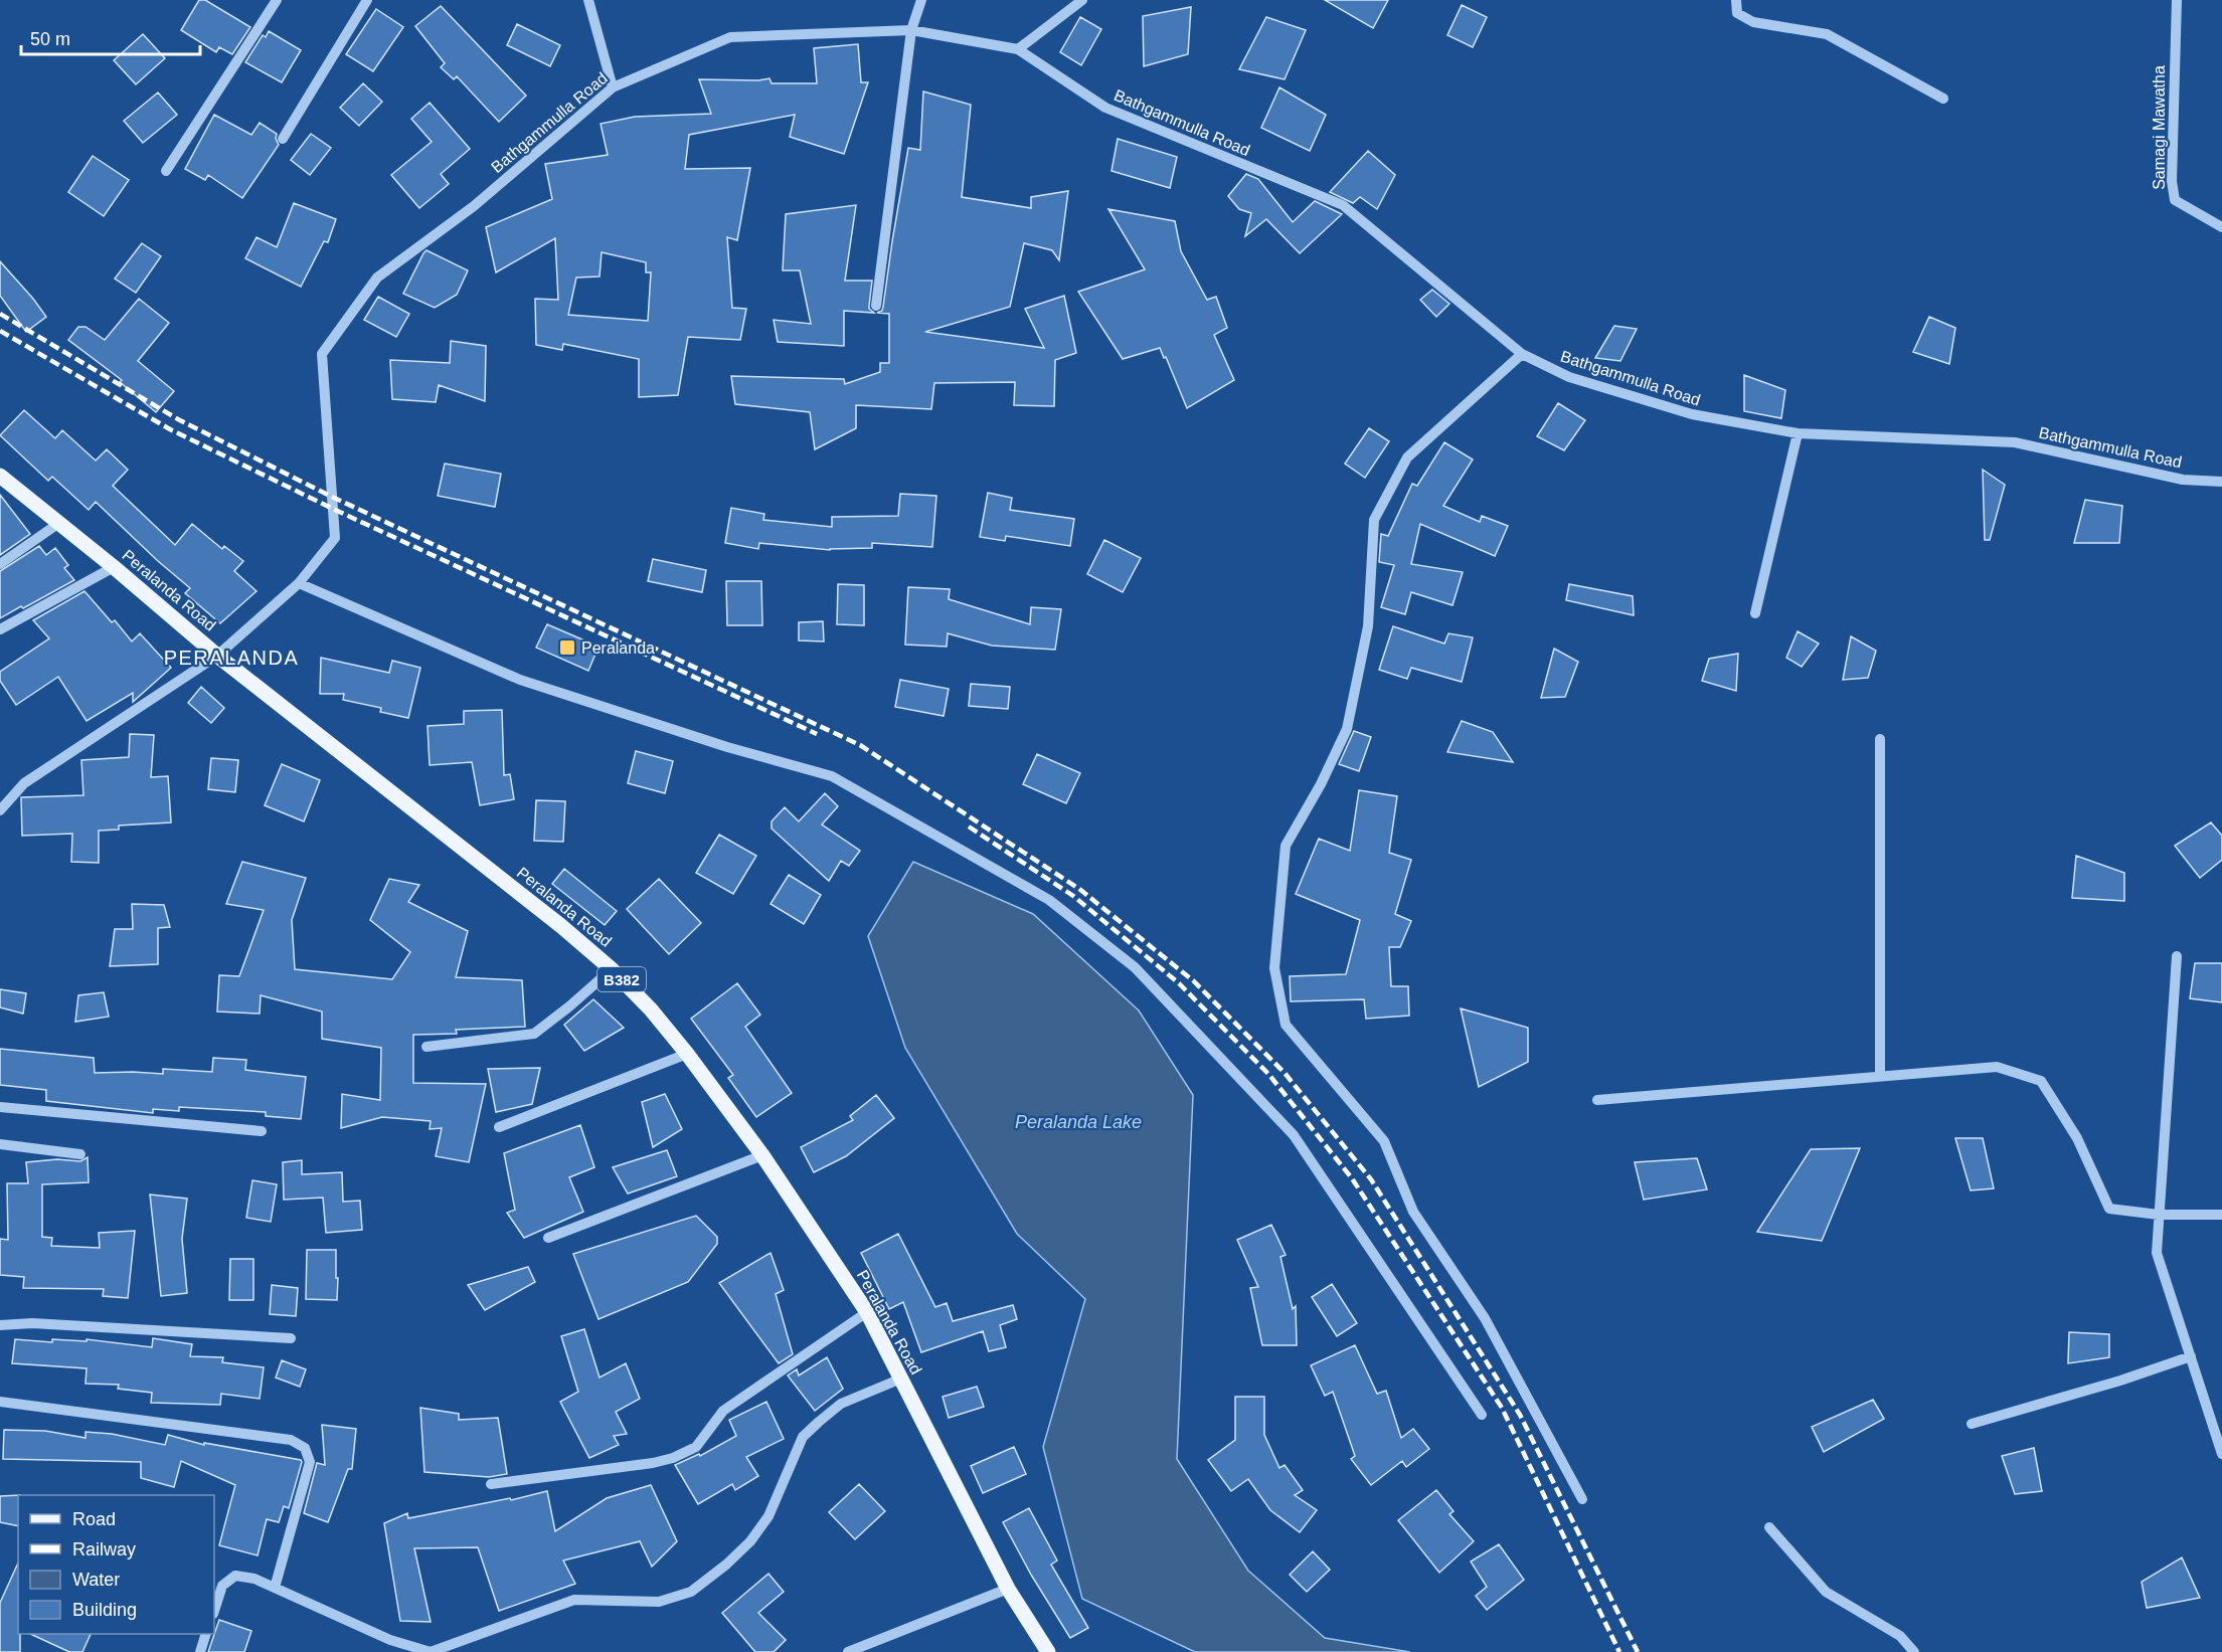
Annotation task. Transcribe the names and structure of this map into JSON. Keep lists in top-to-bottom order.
{
  "streets": {
    "main road": ["Peralanda Road", "B382"],
    "street": ["Bathgammulla Road", "Samagi Mawatha"]
  },
  "crossings": [
    ["Bathgammulla Road", "Peralanda Road"]
  ],
  "districts": ["PERALANDA"],
  "water": ["Peralanda Lake"],
  "places": {
    "transit": ["Peralanda"]
  },
  "legend": [
    "Road",
    "Railway",
    "Water",
    "Building"
  ],
  "scale_bar": "50 m"
}
